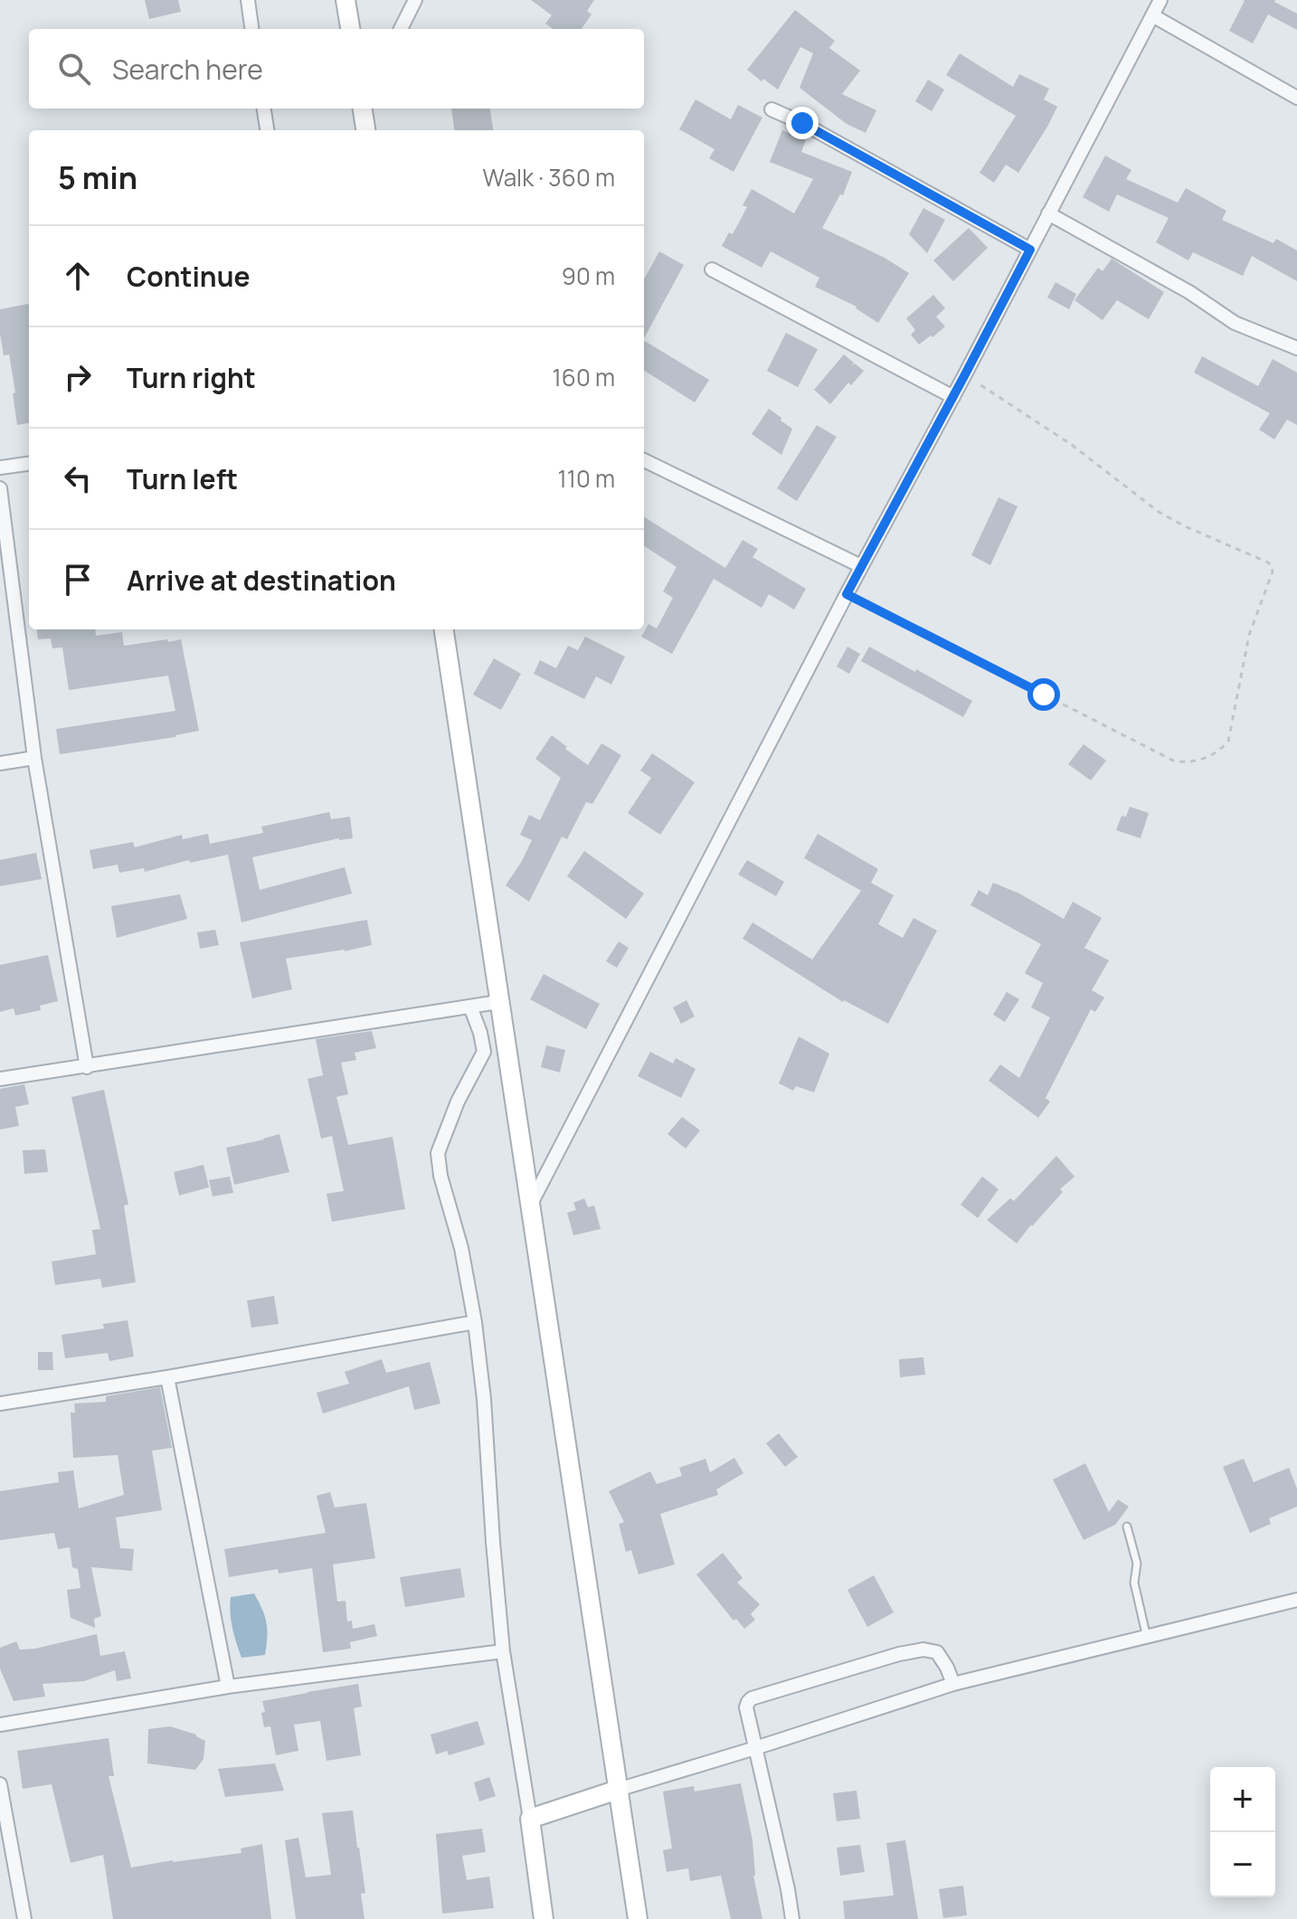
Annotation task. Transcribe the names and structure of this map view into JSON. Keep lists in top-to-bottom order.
{
  "page": {
    "search": "Search here",
    "heading": ["5 min", "Walk · 360 m"],
    "list": [
      ["Continue", "90 m"],
      ["Turn right", "160 m"],
      ["Turn left", "110 m"],
      "Arrive at destination"
    ],
    "map_buttons": ["+", "−"]
  }
}
